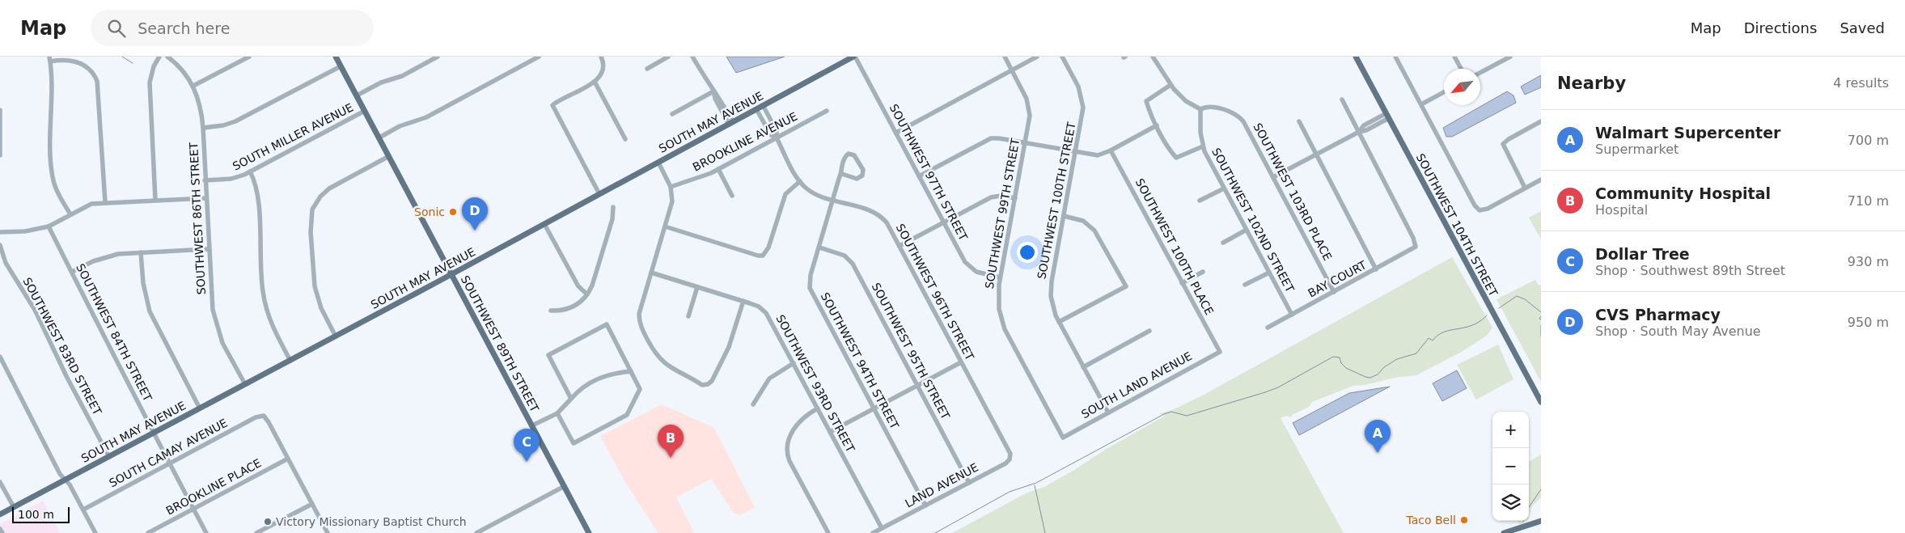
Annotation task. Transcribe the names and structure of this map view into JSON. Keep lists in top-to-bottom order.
{
  "streets": {
    "main road": ["SOUTH MAY AVENUE", "SOUTHWEST 104TH STREET", "SOUTHWEST 89TH STREET"],
    "street": [
      "SOUTH MILLER AVENUE",
      "BROOKLINE AVENUE",
      "SOUTHWEST 97TH STREET",
      "SOUTHWEST 103RD PLACE",
      "SOUTHWEST 100TH STREET",
      "SOUTHWEST 99TH STREET",
      "SOUTHWEST 86TH STREET",
      "SOUTHWEST 102ND STREET",
      "SOUTHWEST 100TH PLACE",
      "BAY COURT",
      "SOUTHWEST 96TH STREET",
      "SOUTHWEST 84TH STREET",
      "SOUTHWEST 83RD STREET",
      "SOUTHWEST 95TH STREET",
      "SOUTHWEST 94TH STREET",
      "SOUTHWEST 93RD STREET",
      "SOUTH LAND AVENUE",
      "SOUTH CAMAY AVENUE",
      "LAND AVENUE",
      "BROOKLINE PLACE"
    ]
  },
  "crossings": [
    ["SOUTH MAY AVENUE", "SOUTHWEST 97TH STREET"],
    ["SOUTH MAY AVENUE", "SOUTHWEST 86TH STREET"],
    ["SOUTH MAY AVENUE", "SOUTHWEST 96TH STREET"],
    ["SOUTH MAY AVENUE", "SOUTHWEST 84TH STREET"],
    ["SOUTH MAY AVENUE", "SOUTHWEST 89TH STREET"],
    ["SOUTH MAY AVENUE", "SOUTHWEST 83RD STREET"],
    ["SOUTH MILLER AVENUE", "SOUTHWEST 86TH STREET"],
    ["SOUTH MILLER AVENUE", "SOUTHWEST 89TH STREET"],
    ["BROOKLINE AVENUE", "SOUTHWEST 96TH STREET"],
    ["SOUTHWEST 97TH STREET", "SOUTHWEST 99TH STREET"],
    ["SOUTHWEST 103RD PLACE", "SOUTHWEST 102ND STREET"],
    ["SOUTHWEST 103RD PLACE", "BAY COURT"],
    ["SOUTHWEST 100TH STREET", "SOUTH LAND AVENUE"],
    ["SOUTHWEST 99TH STREET", "SOUTH LAND AVENUE"],
    ["SOUTHWEST 102ND STREET", "BAY COURT"],
    ["SOUTHWEST 100TH PLACE", "SOUTH LAND AVENUE"],
    ["SOUTHWEST 96TH STREET", "SOUTHWEST 94TH STREET"],
    ["SOUTHWEST 96TH STREET", "LAND AVENUE"],
    ["SOUTHWEST 84TH STREET", "SOUTH CAMAY AVENUE"],
    ["SOUTHWEST 84TH STREET", "BROOKLINE PLACE"],
    ["SOUTHWEST 95TH STREET", "SOUTHWEST 94TH STREET"],
    ["SOUTHWEST 95TH STREET", "LAND AVENUE"],
    ["SOUTHWEST 94TH STREET", "LAND AVENUE"],
    ["SOUTHWEST 93RD STREET", "LAND AVENUE"],
    ["SOUTH CAMAY AVENUE", "BROOKLINE PLACE"]
  ],
  "places": ["Sonic", "Taco Bell", "Victory Missionary Baptist Church"],
  "scale_bar": "100 m",
  "north": "bottom left",
  "page": {
    "header": "Map",
    "search": "Search here",
    "nav": ["Map", "Directions", "Saved"],
    "heading": ["Nearby", "4 results"],
    "list": [
      {
        "mark": "A",
        "name": "Walmart Supercenter",
        "note": "Supermarket",
        "value": "700 m"
      },
      {
        "mark": "B",
        "name": "Community Hospital",
        "note": "Hospital",
        "value": "710 m"
      },
      {
        "mark": "C",
        "name": "Dollar Tree",
        "note": "Shop · Southwest 89th Street",
        "value": "930 m"
      },
      {
        "mark": "D",
        "name": "CVS Pharmacy",
        "note": "Shop · South May Avenue",
        "value": "950 m"
      }
    ],
    "pins": [
      "D",
      "A",
      "B",
      "C"
    ],
    "map_buttons": ["+", "−"],
    "scale": "100 m"
  }
}
